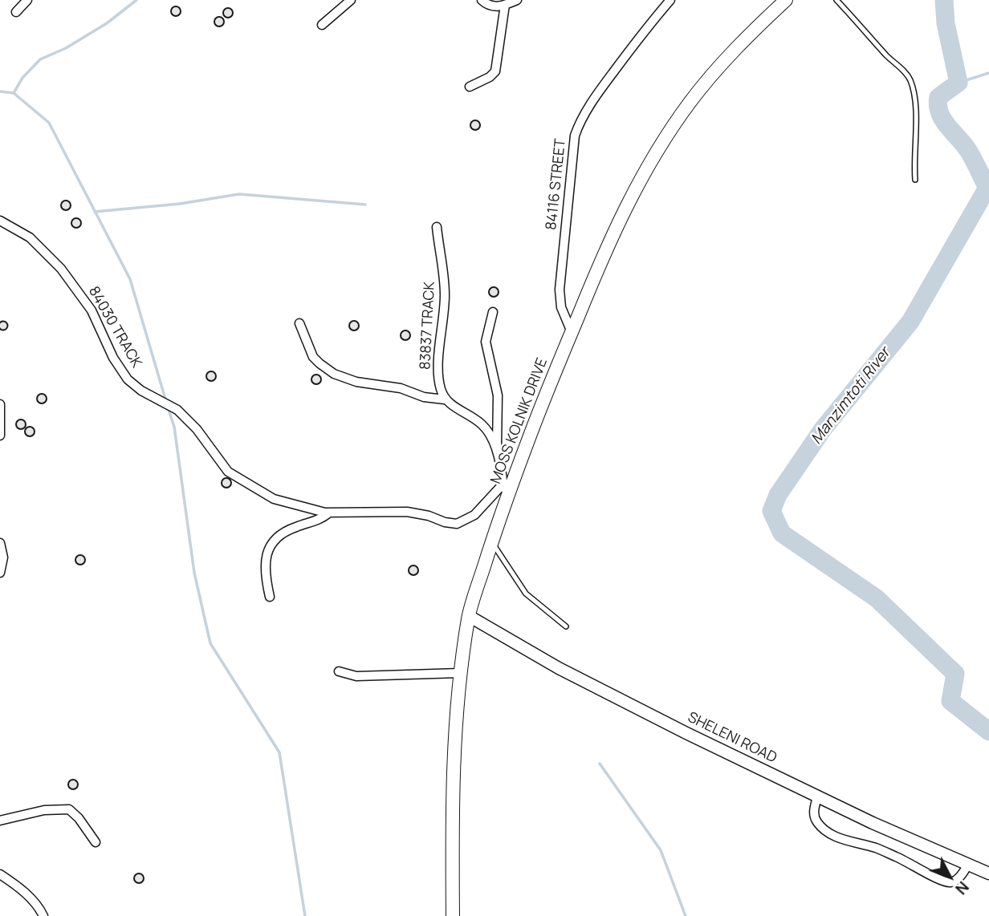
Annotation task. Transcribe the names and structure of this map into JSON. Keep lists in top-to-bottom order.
{
  "streets": {
    "main road": ["MOSS KOLNIK DRIVE"],
    "street": [
      "84116 STREET",
      "83837 TRACK",
      "84030 TRACK",
      "SHELENI ROAD"
    ]
  },
  "crossings": [
    ["84116 STREET", "MOSS KOLNIK DRIVE"],
    ["MOSS KOLNIK DRIVE", "SHELENI ROAD"]
  ],
  "water": ["Manzimtoti River"],
  "north": "bottom right"
}
